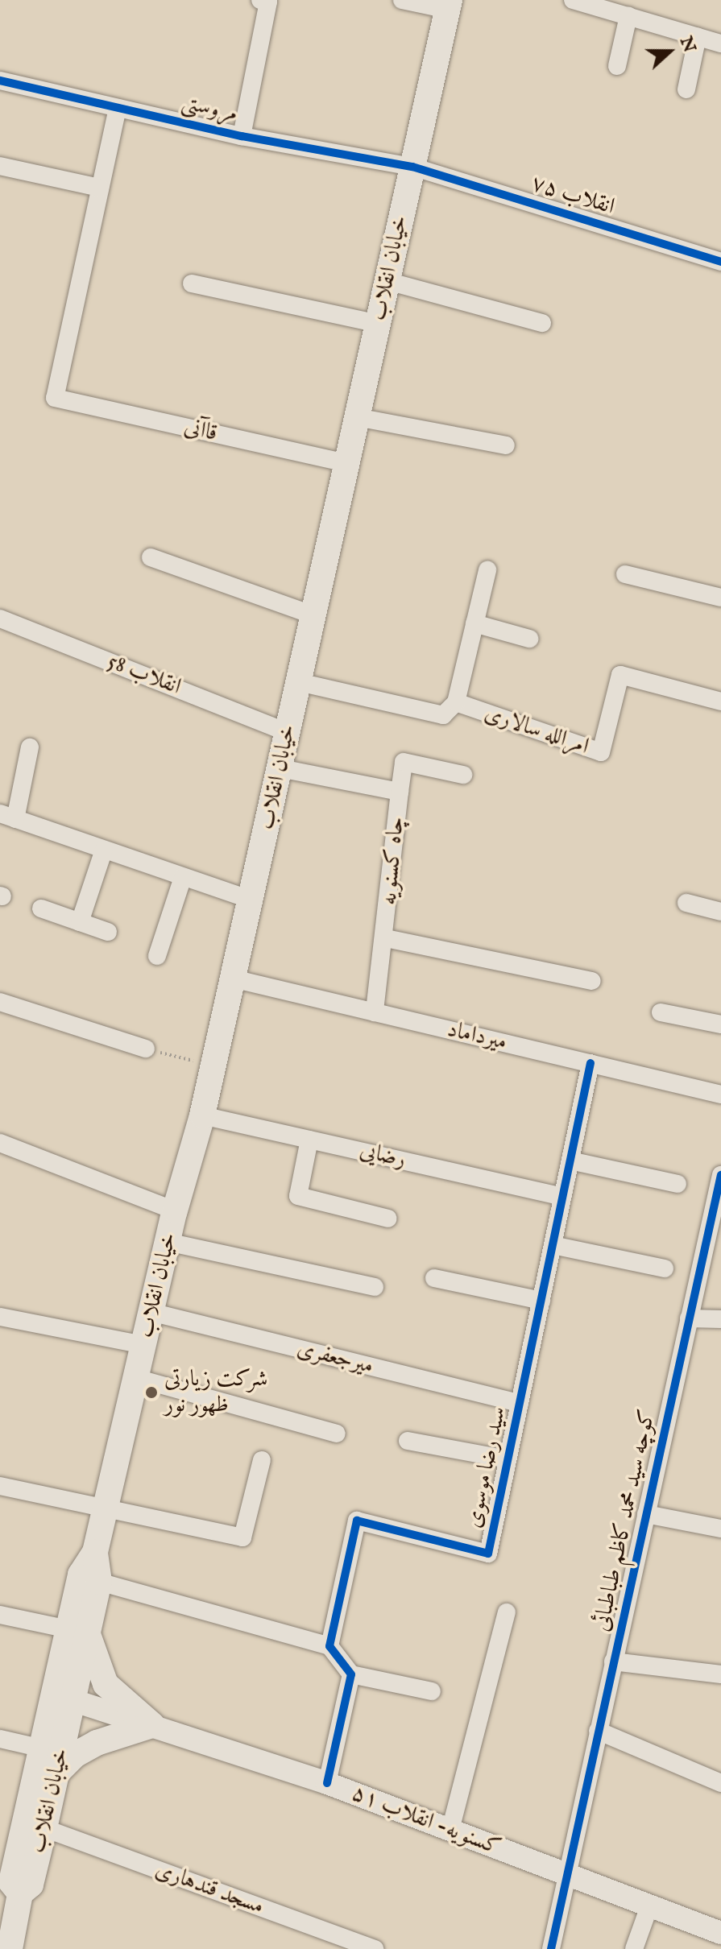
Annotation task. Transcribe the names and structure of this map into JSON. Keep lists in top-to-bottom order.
{
  "streets": {
    "main road": ["خیابان انقلاب"],
    "street": [
      "مروستی",
      "انقلاب ۷۵",
      "قاآنی",
      "انقلاب 58",
      "امرالله سالاری",
      "چاه کسنویه",
      "میرداماد",
      "رضایی",
      "میرجعفری",
      "سید رضا موسوی",
      "کوچه سید محمد کاظم طباطبائی",
      "کسنویه- انقلاب ۵۱",
      "مسجد قندهاری"
    ]
  },
  "crossings": [
    ["مروستی", "انقلاب ۷۵"],
    ["مروستی", "خیابان انقلاب"],
    ["انقلاب ۷۵", "خیابان انقلاب"],
    ["خیابان انقلاب", "قاآنی"],
    ["خیابان انقلاب", "انقلاب 58"],
    ["خیابان انقلاب", "امرالله سالاری"],
    ["خیابان انقلاب", "چاه کسنویه"],
    ["خیابان انقلاب", "میرداماد"],
    ["خیابان انقلاب", "رضایی"],
    ["خیابان انقلاب", "میرجعفری"],
    ["خیابان انقلاب", "کسنویه- انقلاب ۵۱"],
    ["خیابان انقلاب", "مسجد قندهاری"],
    ["چاه کسنویه", "میرداماد"],
    ["میرداماد", "سید رضا موسوی"],
    ["رضایی", "سید رضا موسوی"],
    ["میرجعفری", "سید رضا موسوی"],
    ["کوچه سید محمد کاظم طباطبائی", "کسنویه- انقلاب ۵۱"]
  ],
  "places": ["شرکت زیارتی ظهور نور"],
  "north": "right"
}
